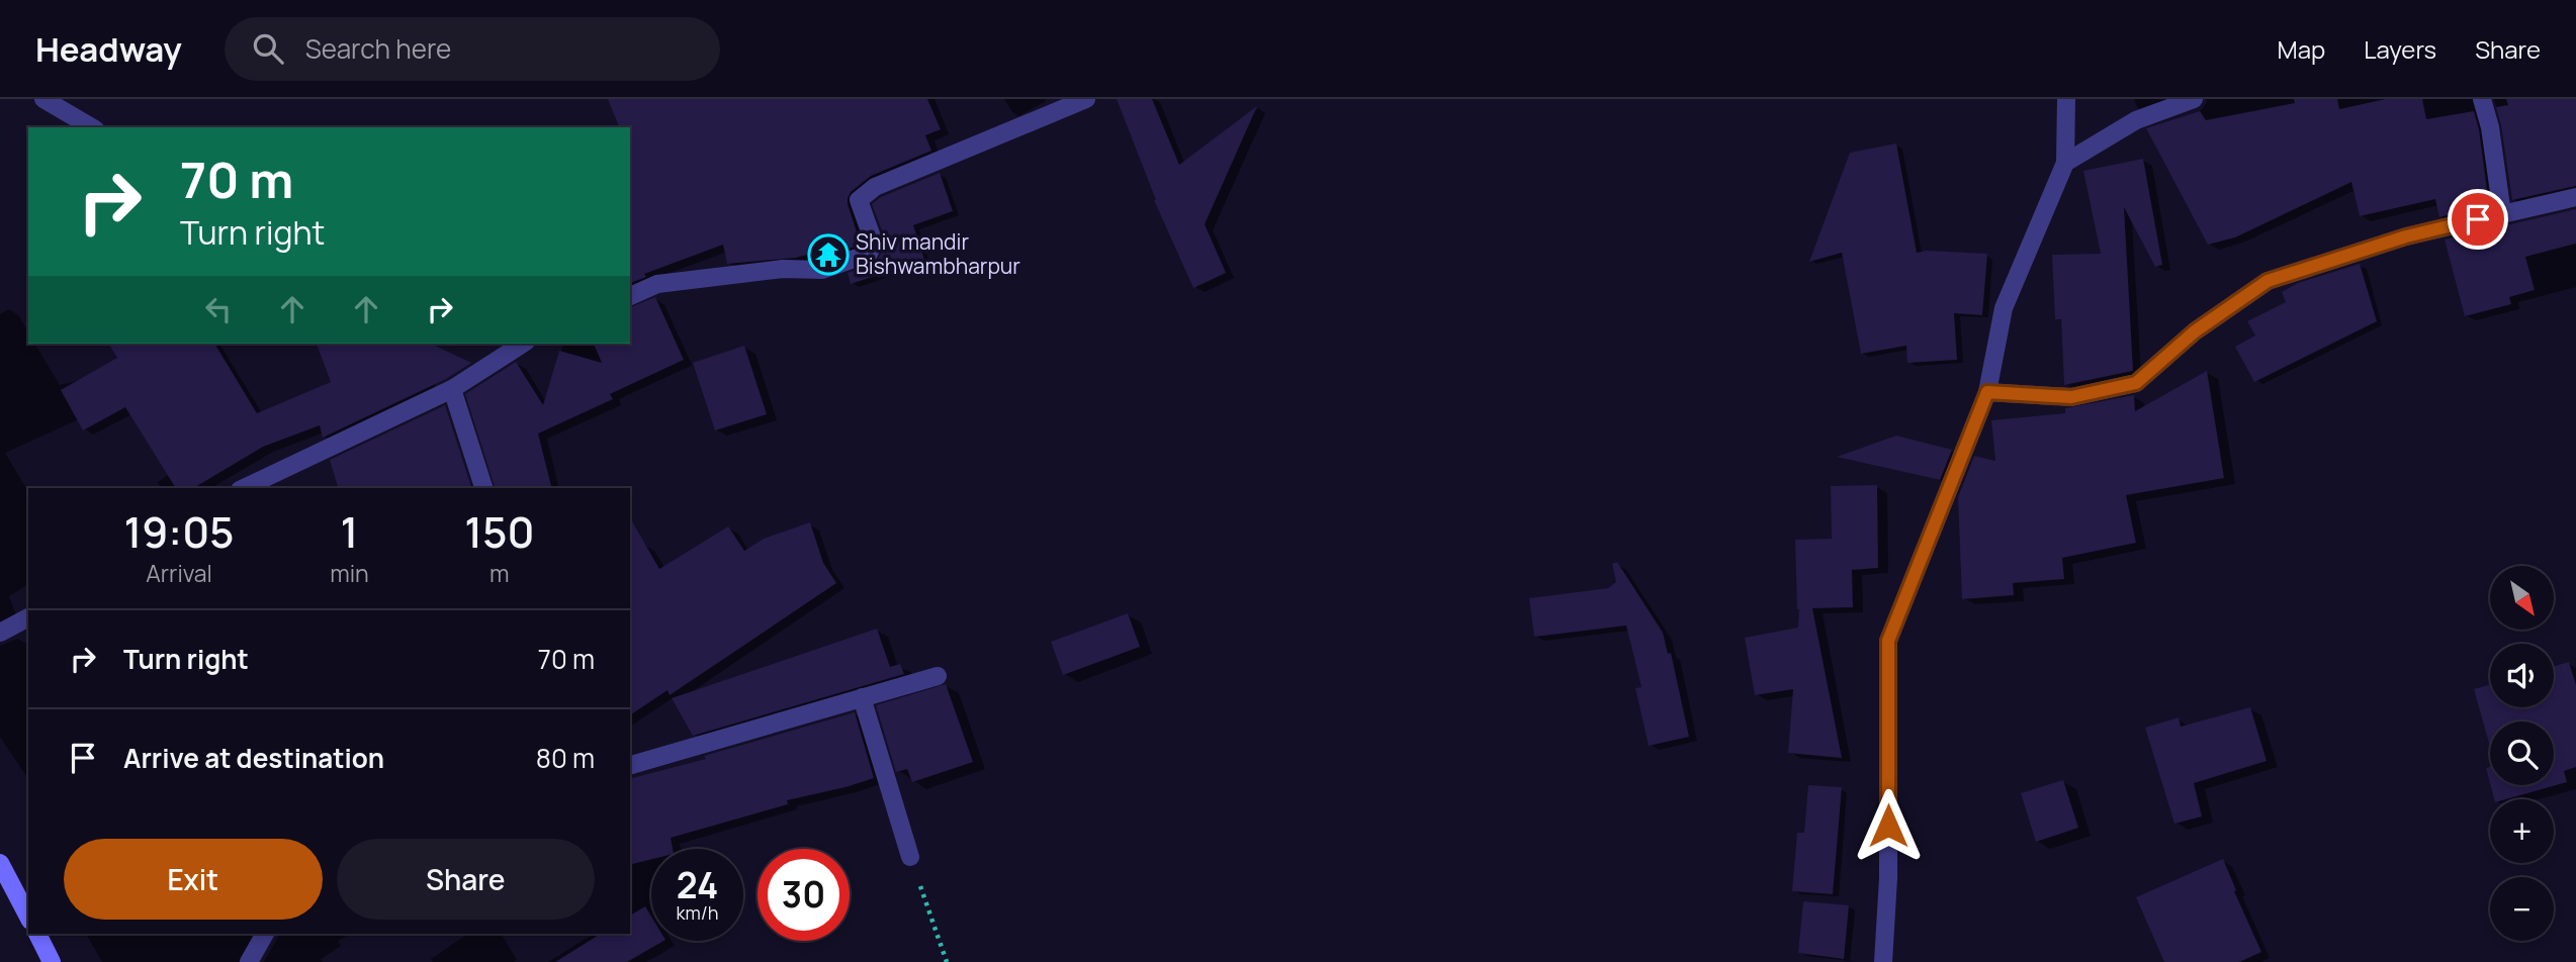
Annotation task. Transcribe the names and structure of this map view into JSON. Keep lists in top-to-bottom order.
{
  "places": {
    "temple": ["Shiv mandir Bishwambharpur"]
  },
  "north": "bottom right",
  "page": {
    "header": "Headway",
    "search": "Search here",
    "nav": ["Map", "Layers", "Share"],
    "turn": ["70 m", "Turn right"],
    "eta": [
      "19:05",
      "Arrival",
      "1",
      "min",
      "150",
      "m"
    ],
    "map_buttons": ["+", "−"],
    "list": [
      {
        "name": "Turn right",
        "value": "70 m"
      },
      {
        "name": "Arrive at destination",
        "value": "80 m"
      }
    ],
    "buttons": ["Exit", "Share"],
    "speed": "24 km/h",
    "limit": "30"
  }
}
